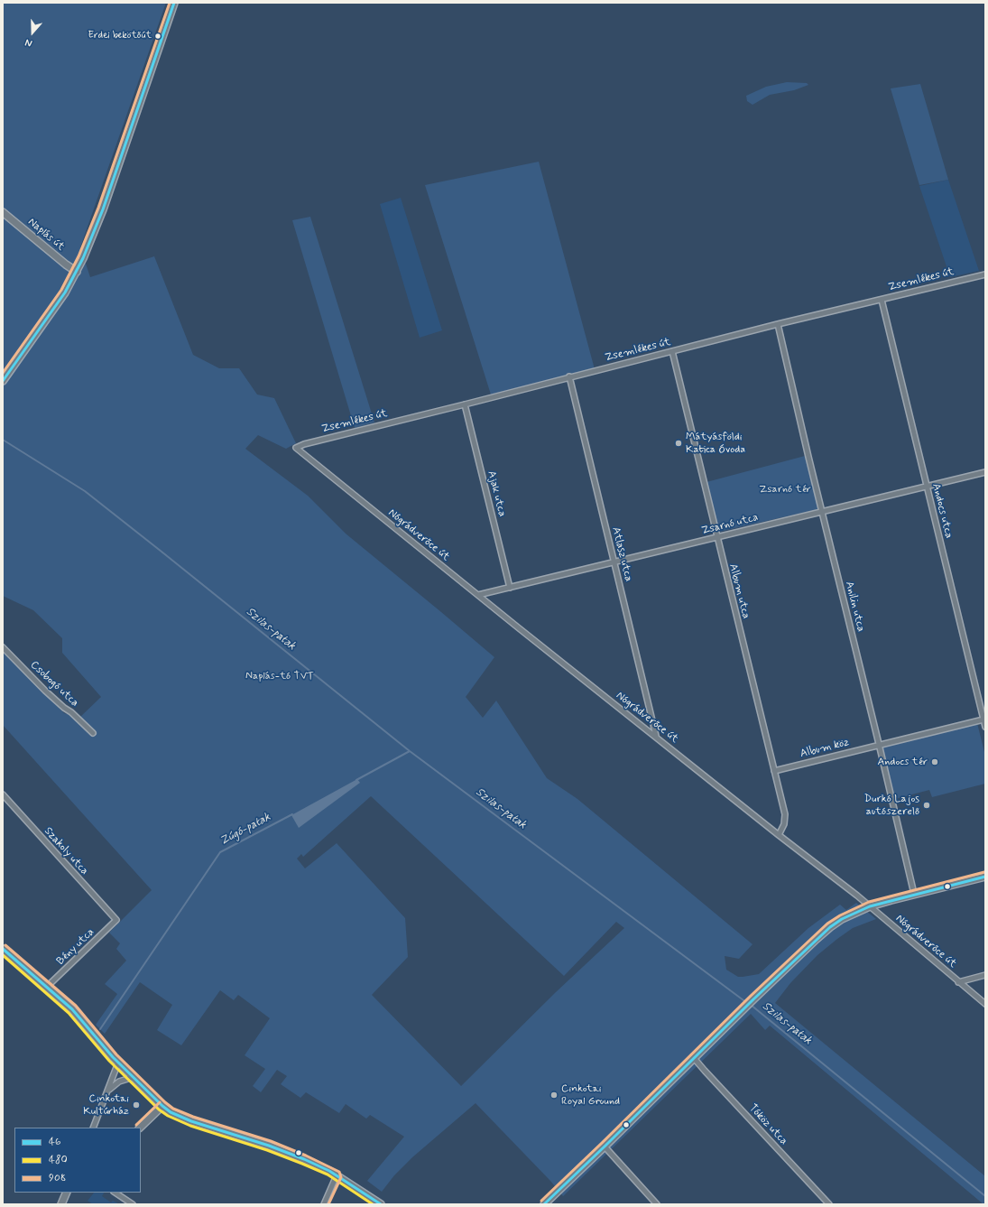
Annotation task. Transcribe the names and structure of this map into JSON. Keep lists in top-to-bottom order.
{
  "streets": {
    "main road": ["Naplás út"],
    "street": [
      "Zsemlékes út",
      "Ajak utca",
      "Andocs utca",
      "Zsarnó utca",
      "Nógrádverőce út",
      "Atlasz utca",
      "Album utca",
      "Anilin utca",
      "Csobogó utca",
      "Album köz",
      "Szakoly utca",
      "Bény utca",
      "Tóköz utca"
    ]
  },
  "crossings": [
    ["Zsemlékes út", "Ajak utca"],
    ["Zsemlékes út", "Andocs utca"],
    ["Zsemlékes út", "Nógrádverőce út"],
    ["Zsemlékes út", "Atlasz utca"],
    ["Zsemlékes út", "Album utca"],
    ["Zsemlékes út", "Anilin utca"],
    ["Ajak utca", "Zsarnó utca"],
    ["Andocs utca", "Zsarnó utca"],
    ["Zsarnó utca", "Nógrádverőce út"],
    ["Zsarnó utca", "Atlasz utca"],
    ["Zsarnó utca", "Album utca"],
    ["Zsarnó utca", "Anilin utca"],
    ["Nógrádverőce út", "Atlasz utca"],
    ["Nógrádverőce út", "Album utca"],
    ["Album utca", "Album köz"],
    ["Anilin utca", "Album köz"],
    ["Szakoly utca", "Bény utca"]
  ],
  "water": ["Szilas-patak", "Zúgó-patak"],
  "parks": ["Zsarnó tér", "Naplás-tó TVT"],
  "places": [
    "Erdei bekötőút",
    "Mátyásföldi Katica Óvoda",
    "Andocs tér",
    "Durkó Lajos autószerelő",
    "Cinkotai Royal Ground",
    "Cinkotai Kultúrház"
  ],
  "lines": ["transit line 46", "transit line 908", "transit line 480"],
  "legend": ["46", "480", "908"],
  "north": "bottom"
}
